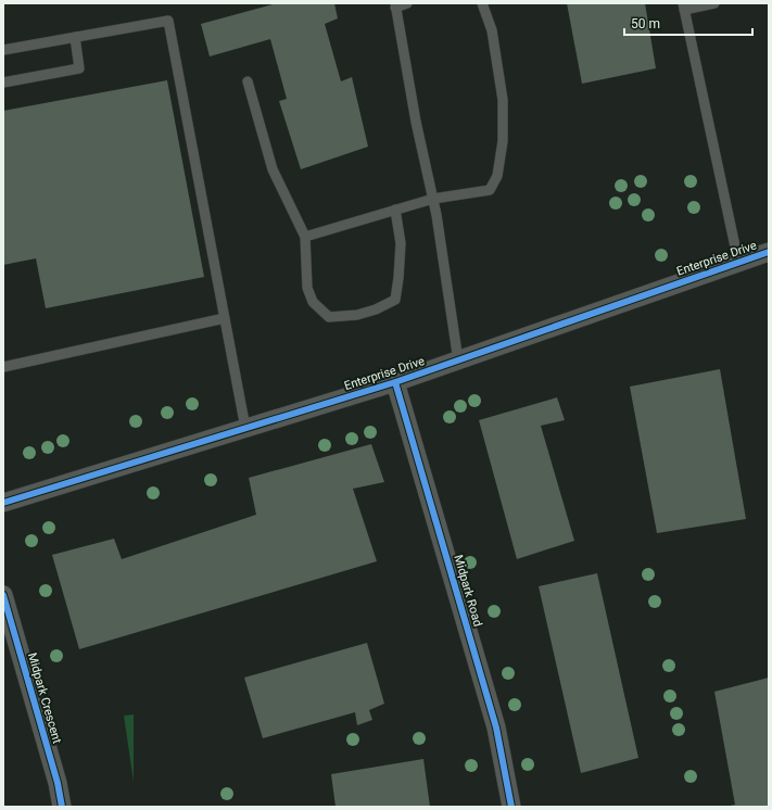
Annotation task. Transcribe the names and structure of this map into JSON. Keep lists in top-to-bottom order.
{
  "streets": {
    "street": ["Enterprise Drive", "Midpark Road", "Midpark Crescent"]
  },
  "crossings": [
    ["Enterprise Drive", "Midpark Road"]
  ],
  "scale_bar": "50 m"
}
